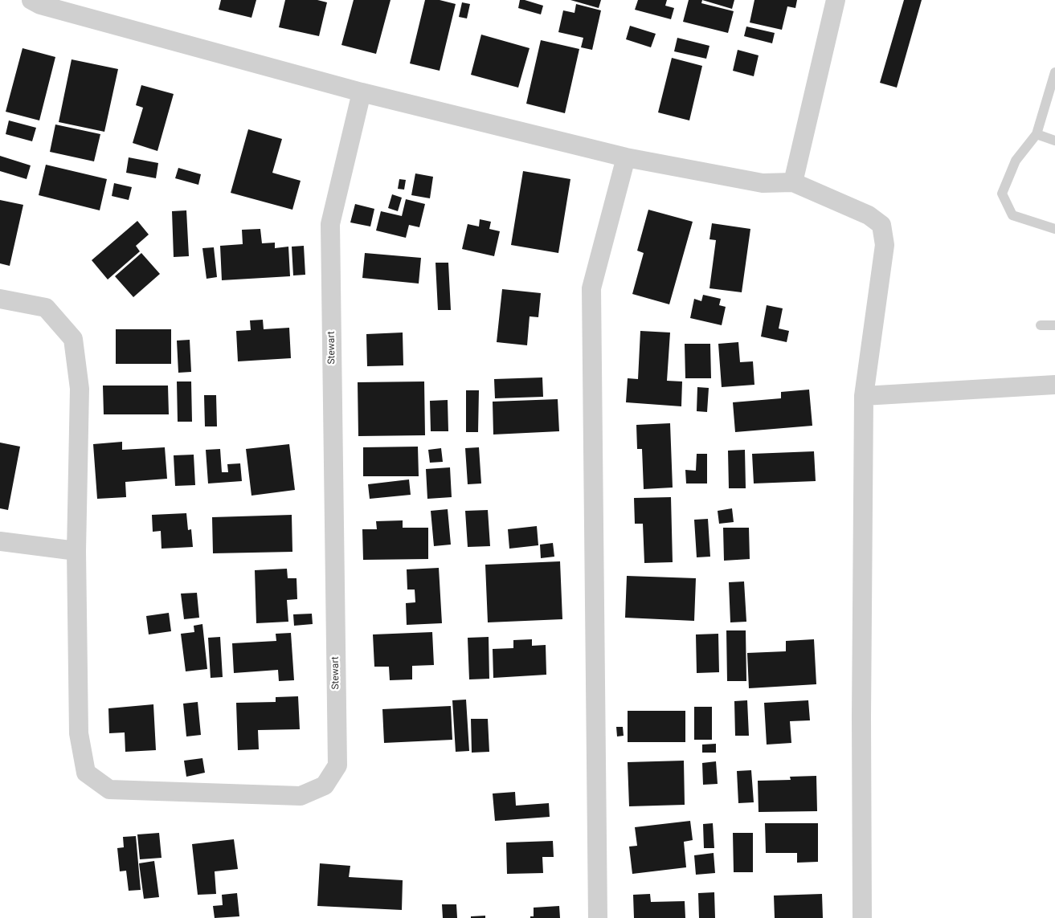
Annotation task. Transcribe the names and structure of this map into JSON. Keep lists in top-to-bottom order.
{
  "streets": {
    "street": ["Stewart"]
  }
}
